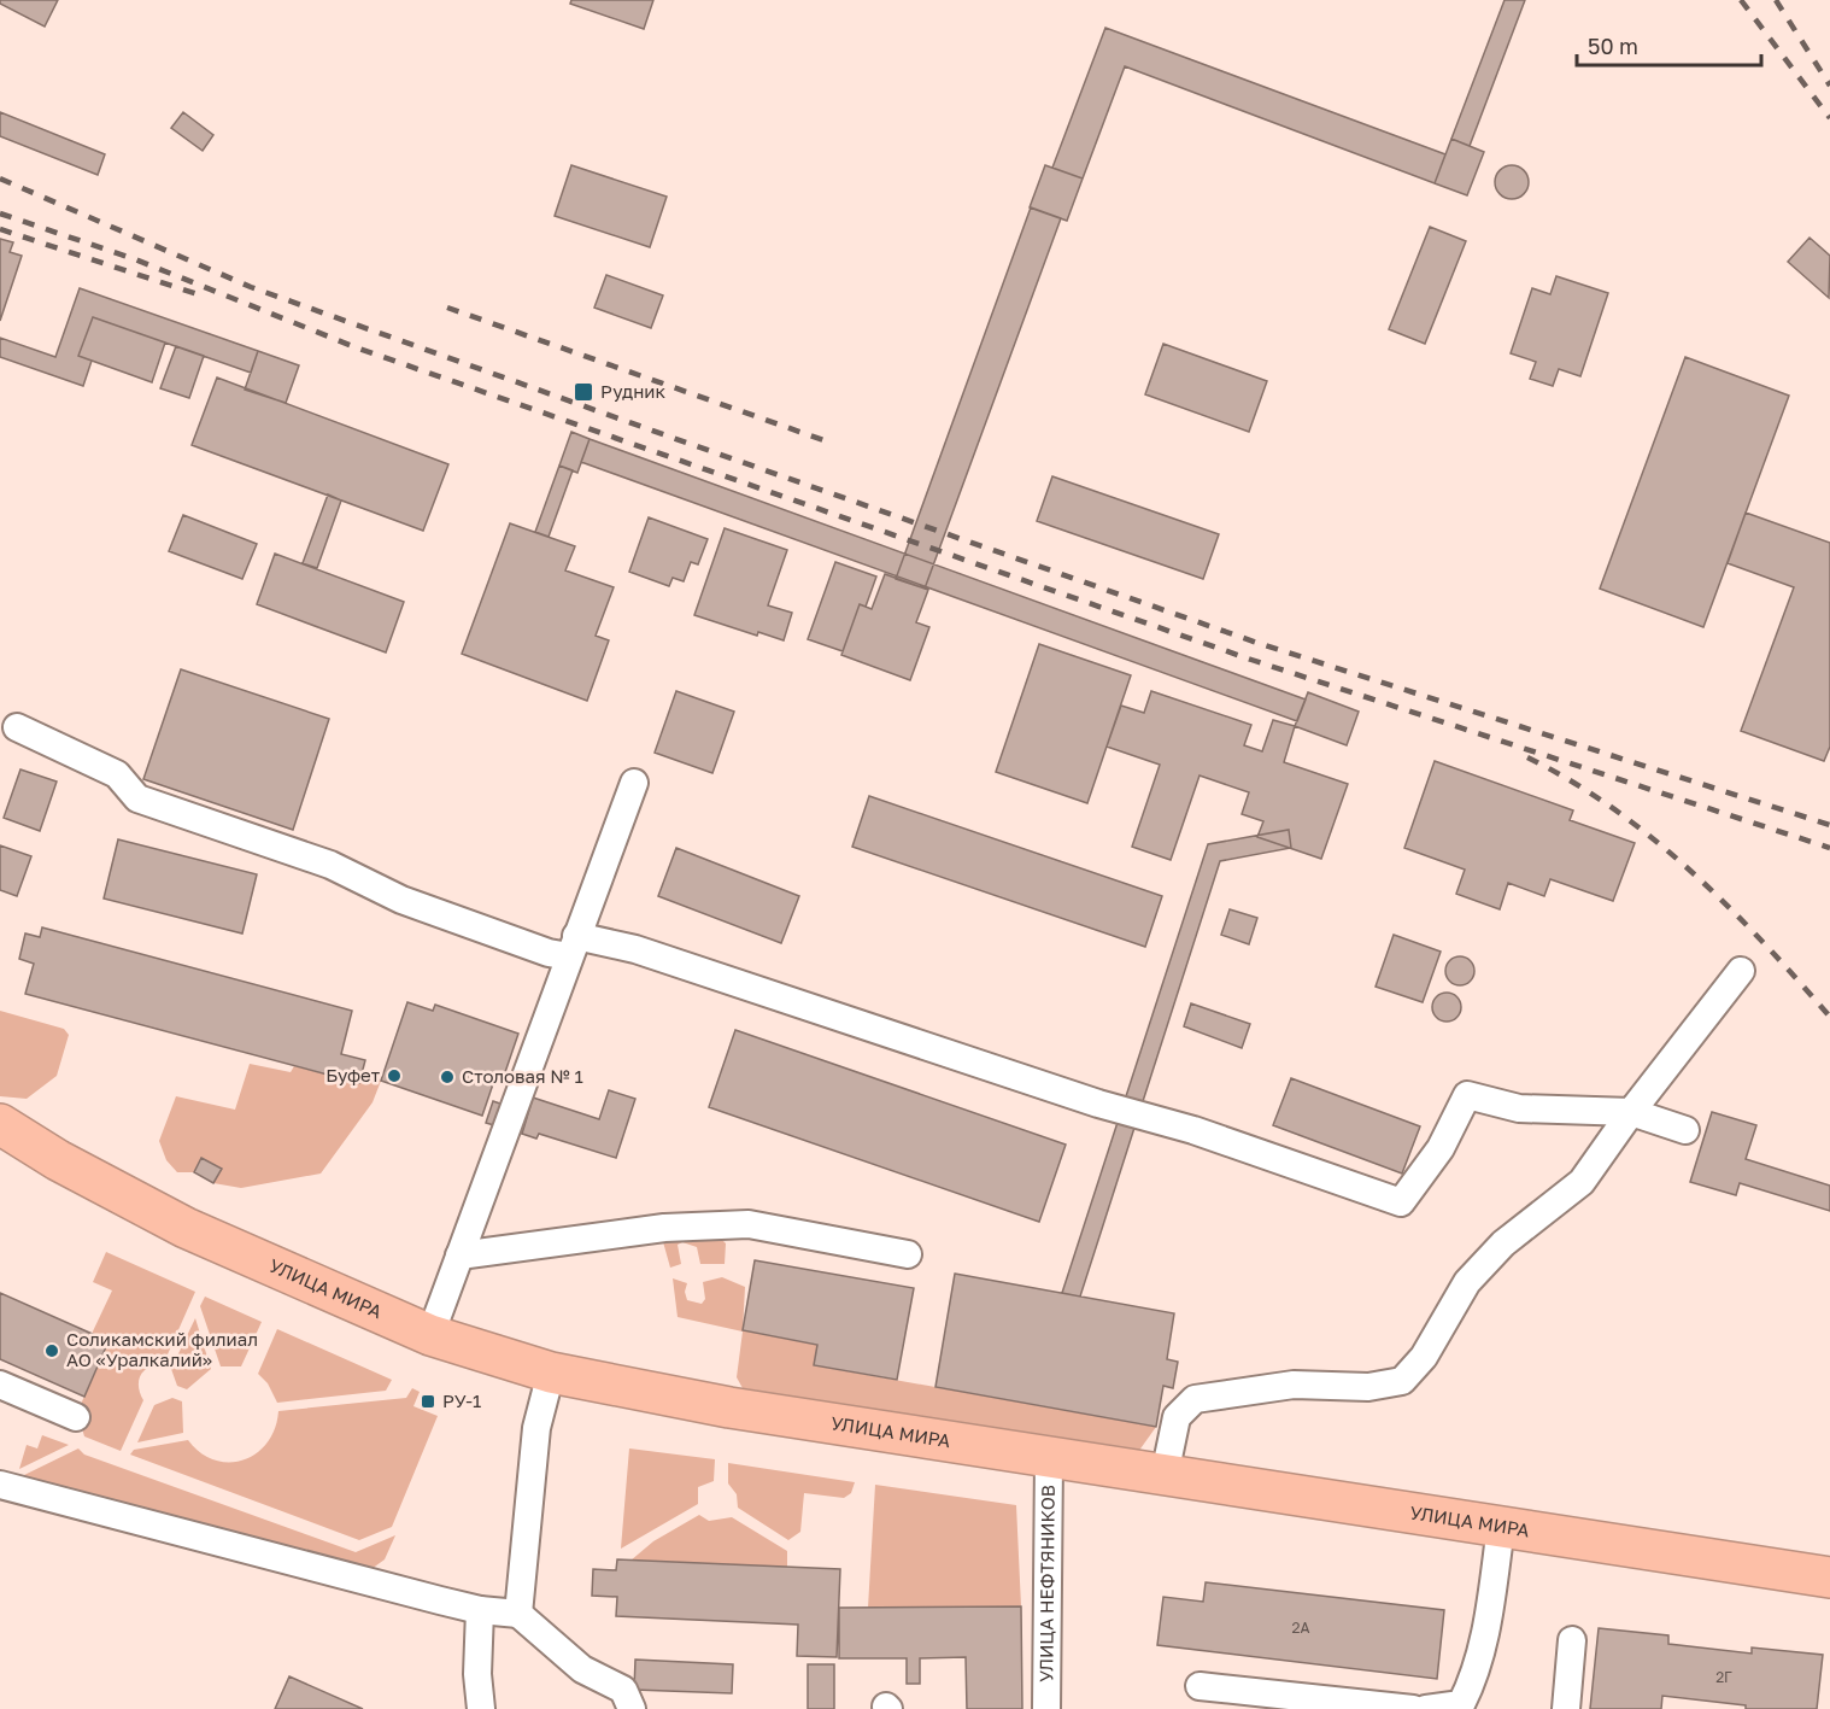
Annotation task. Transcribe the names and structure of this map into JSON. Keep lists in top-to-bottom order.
{
  "streets": {
    "highway": ["УЛИЦА МИРА"],
    "street": ["УЛИЦА НЕФТЯНИКОВ"]
  },
  "crossings": [
    ["УЛИЦА МИРА", "УЛИЦА НЕФТЯНИКОВ"]
  ],
  "places": {
    "transit": ["Рудник", "РУ-1"],
    "other": ["Буфет", "Столовая № 1", "Соликамский филиал АО «Уралкалий»"]
  },
  "house_numbers": ["2А", "2Г"],
  "scale_bar": "50 m"
}
